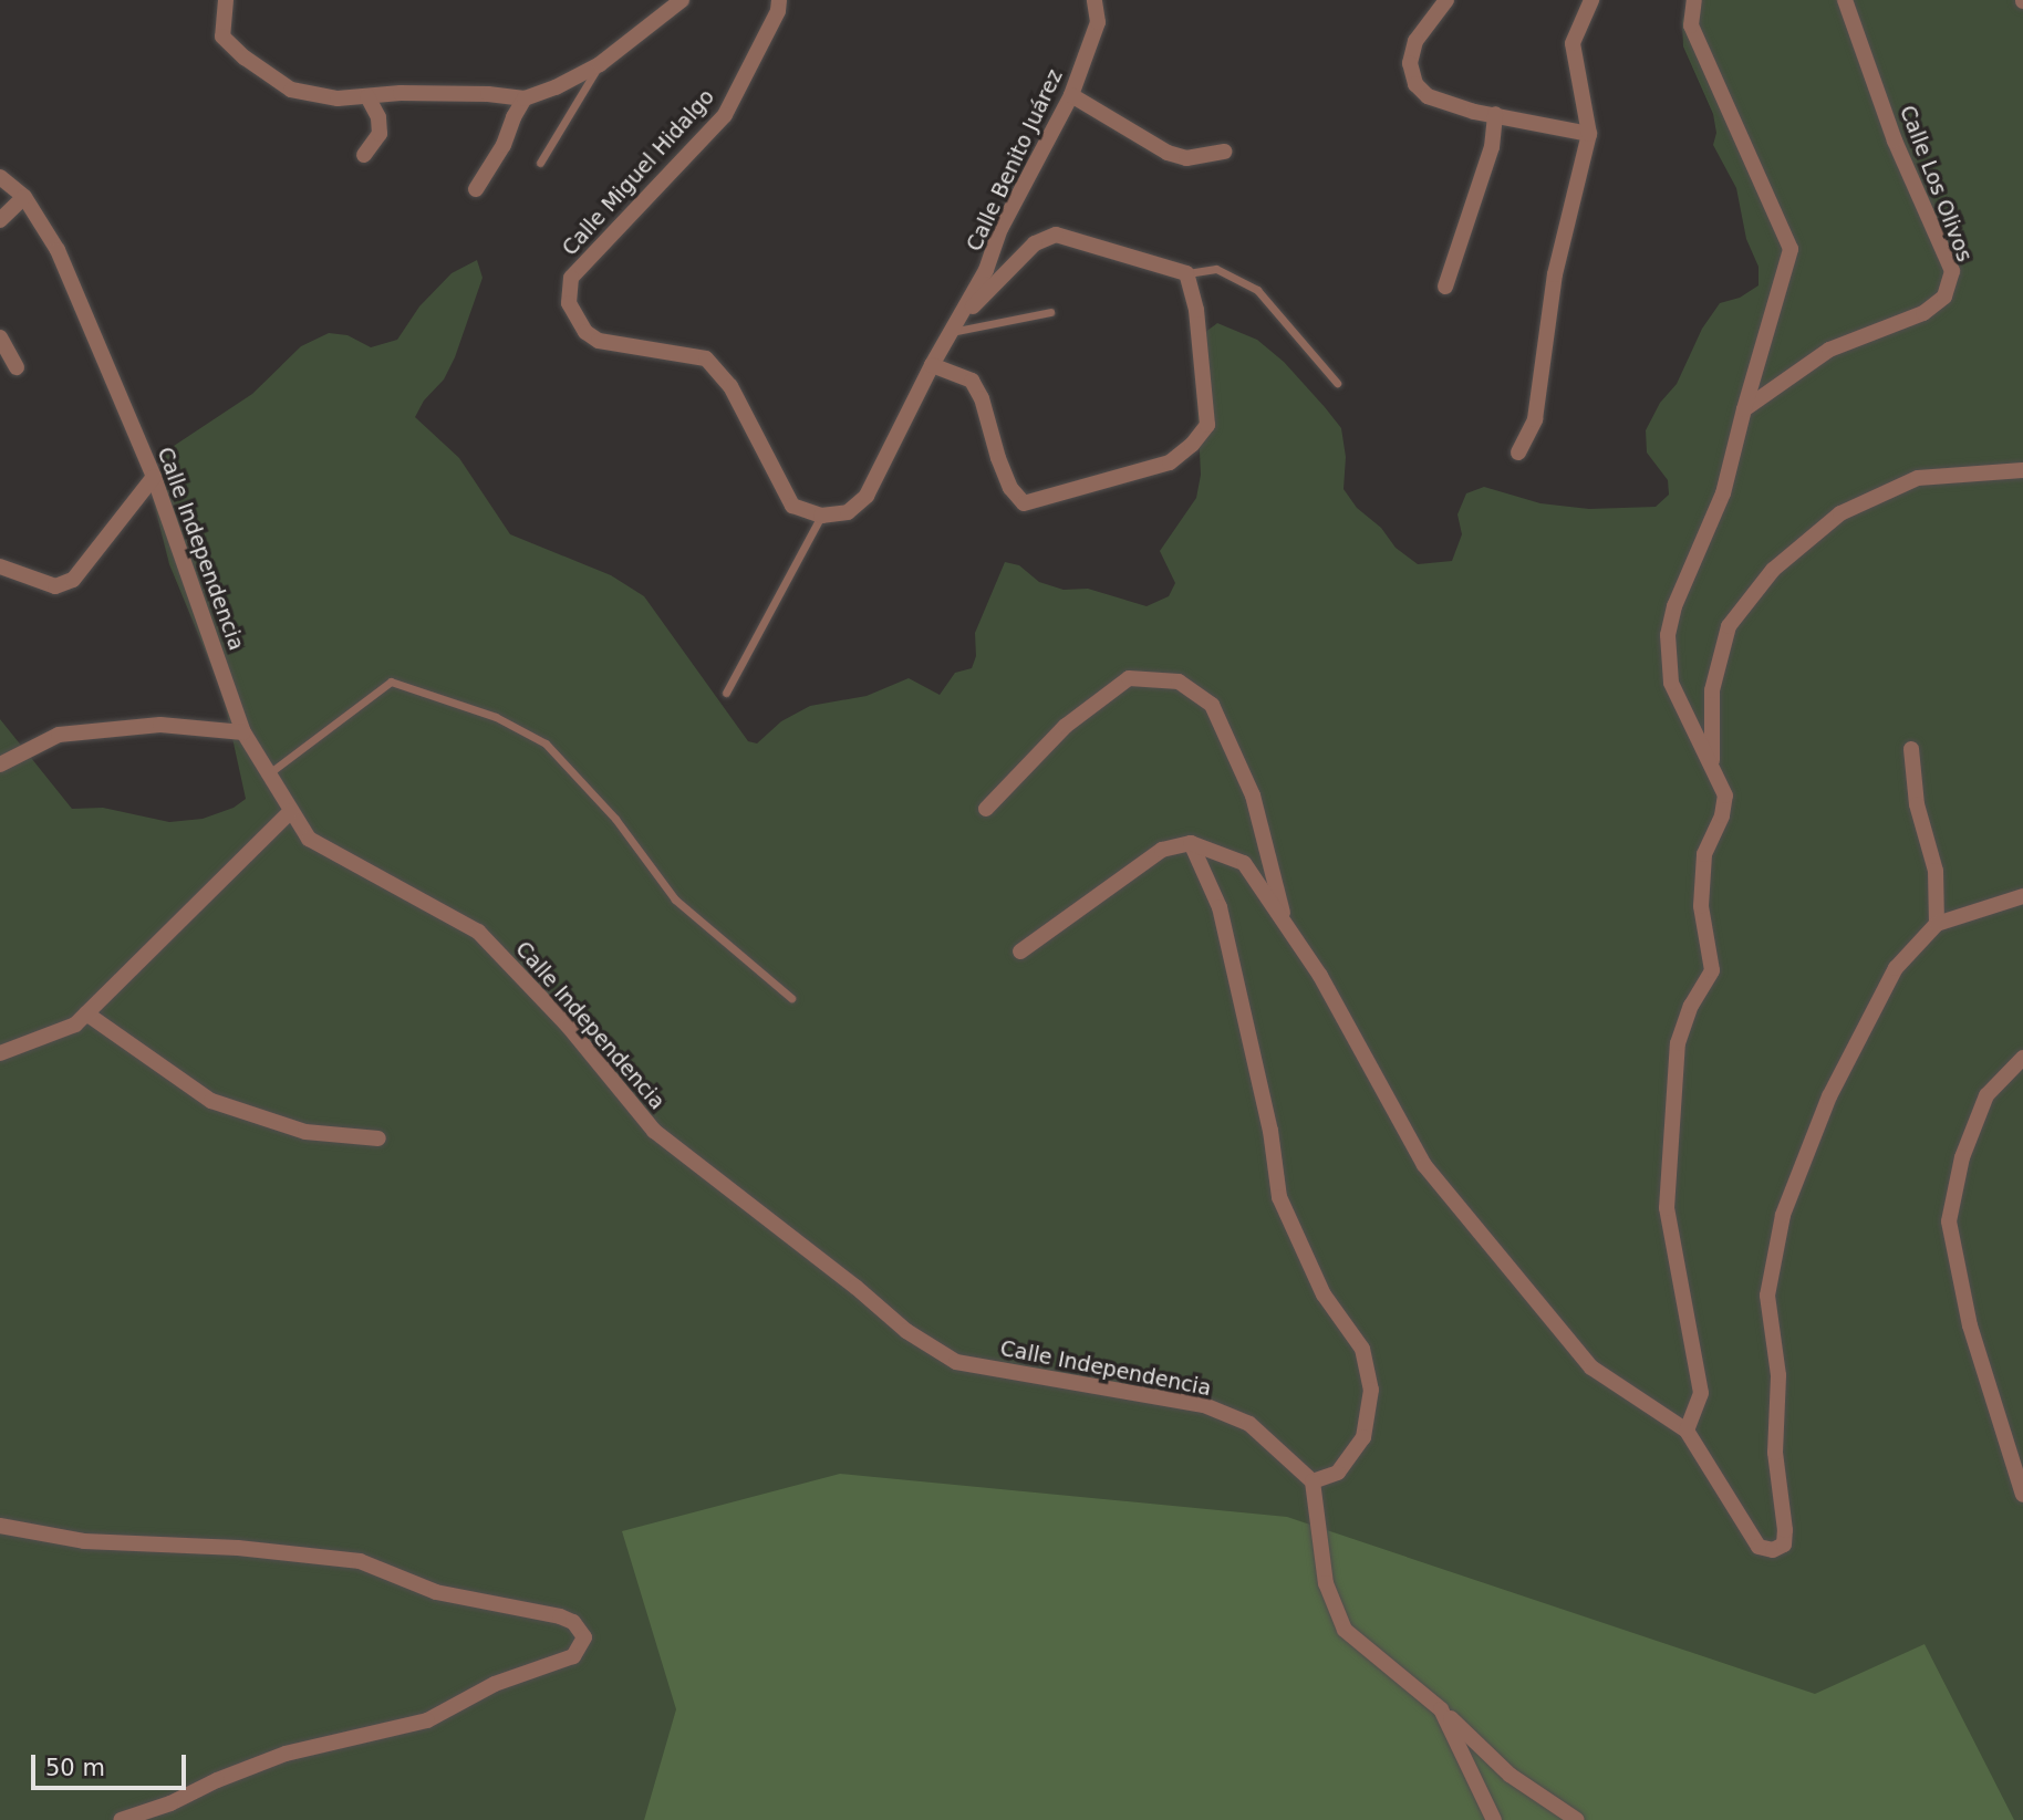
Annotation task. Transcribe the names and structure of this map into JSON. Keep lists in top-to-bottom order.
{
  "streets": {
    "street": [
      "Calle Benito Juárez",
      "Calle Miguel Hidalgo",
      "Calle Los Olivos",
      "Calle Independencia"
    ]
  },
  "scale_bar": "50 m"
}
